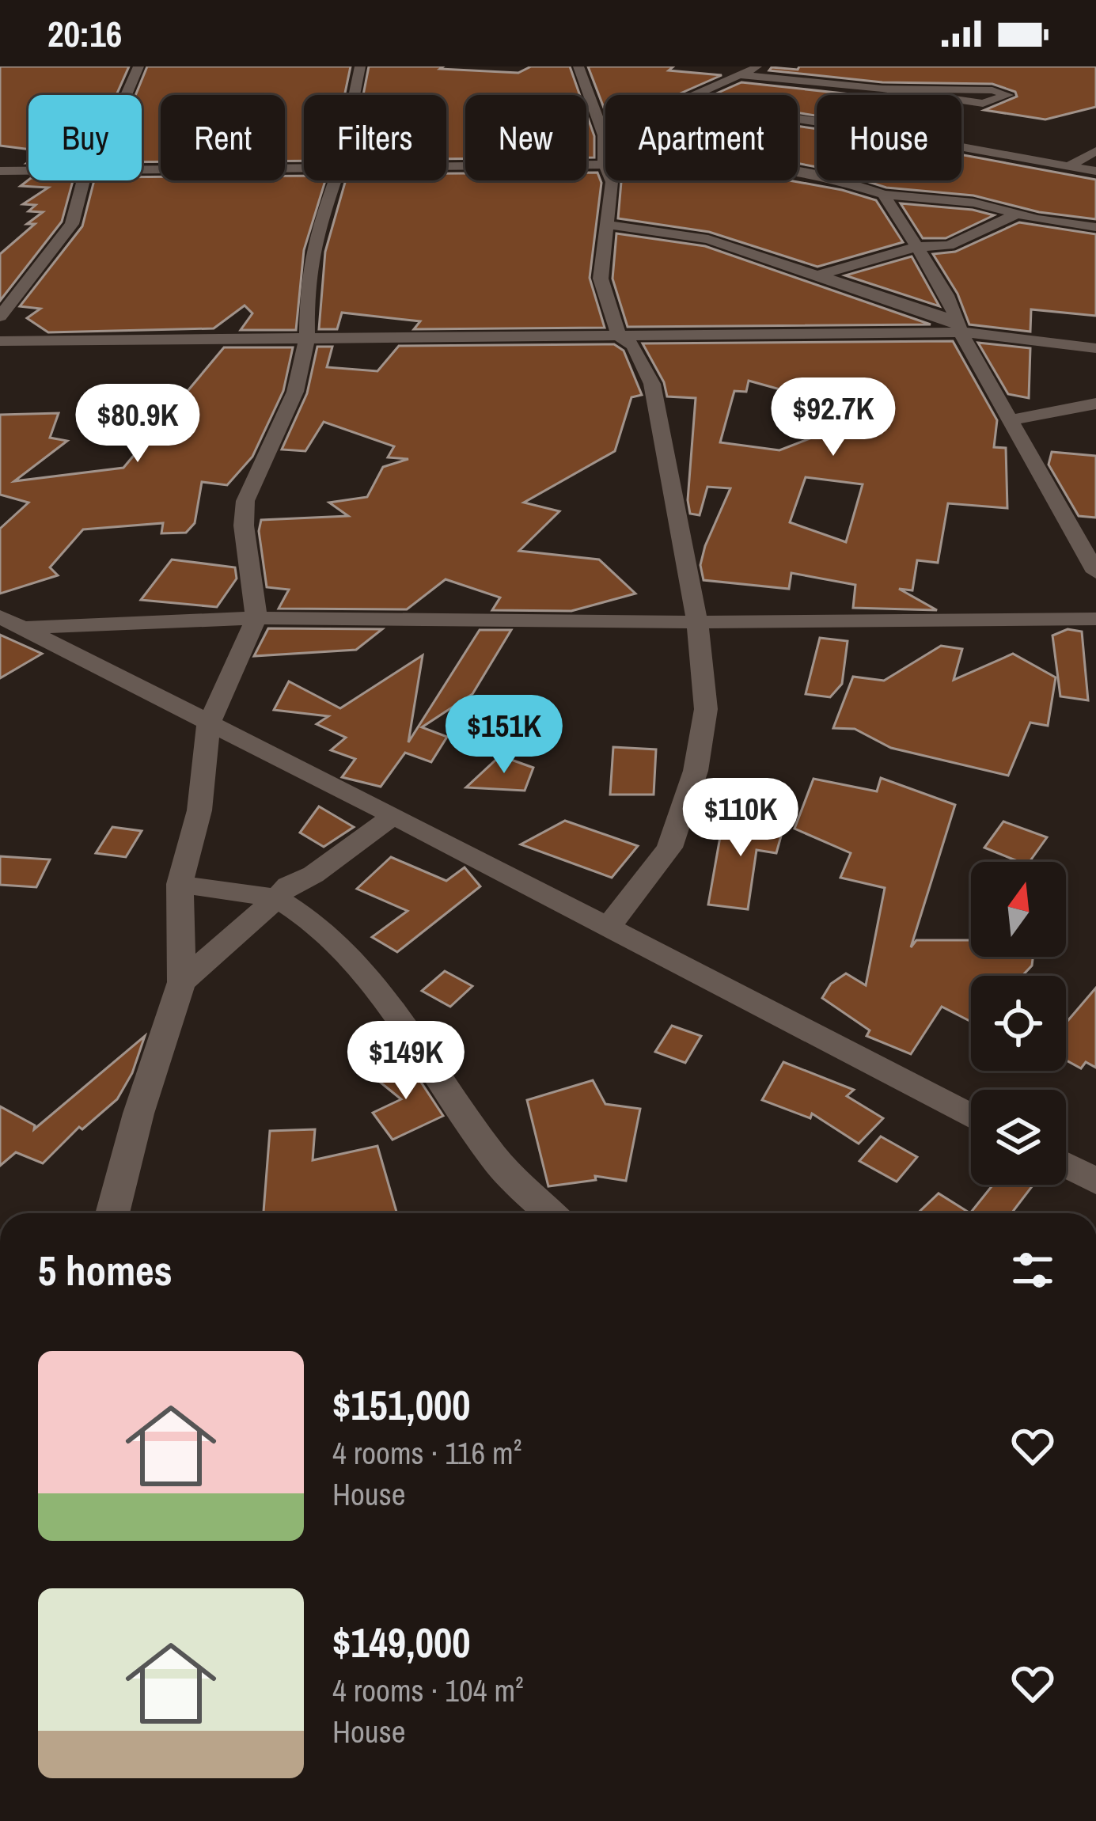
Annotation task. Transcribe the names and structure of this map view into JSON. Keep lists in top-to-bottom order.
{
  "north": "top",
  "page": {
    "status": "20:16",
    "chip": [
      "Buy",
      "Rent",
      "Filters",
      "New",
      "Apartment",
      "House"
    ],
    "price": [
      "$92.7K",
      "$80.9K",
      "$151K",
      "$110K",
      "$149K"
    ],
    "heading": "5 homes",
    "list": [
      {
        "name": "$151,000",
        "note": "4 rooms · 116 m² · House"
      },
      {
        "name": "$149,000",
        "note": "4 rooms · 104 m² · House"
      }
    ]
  }
}
